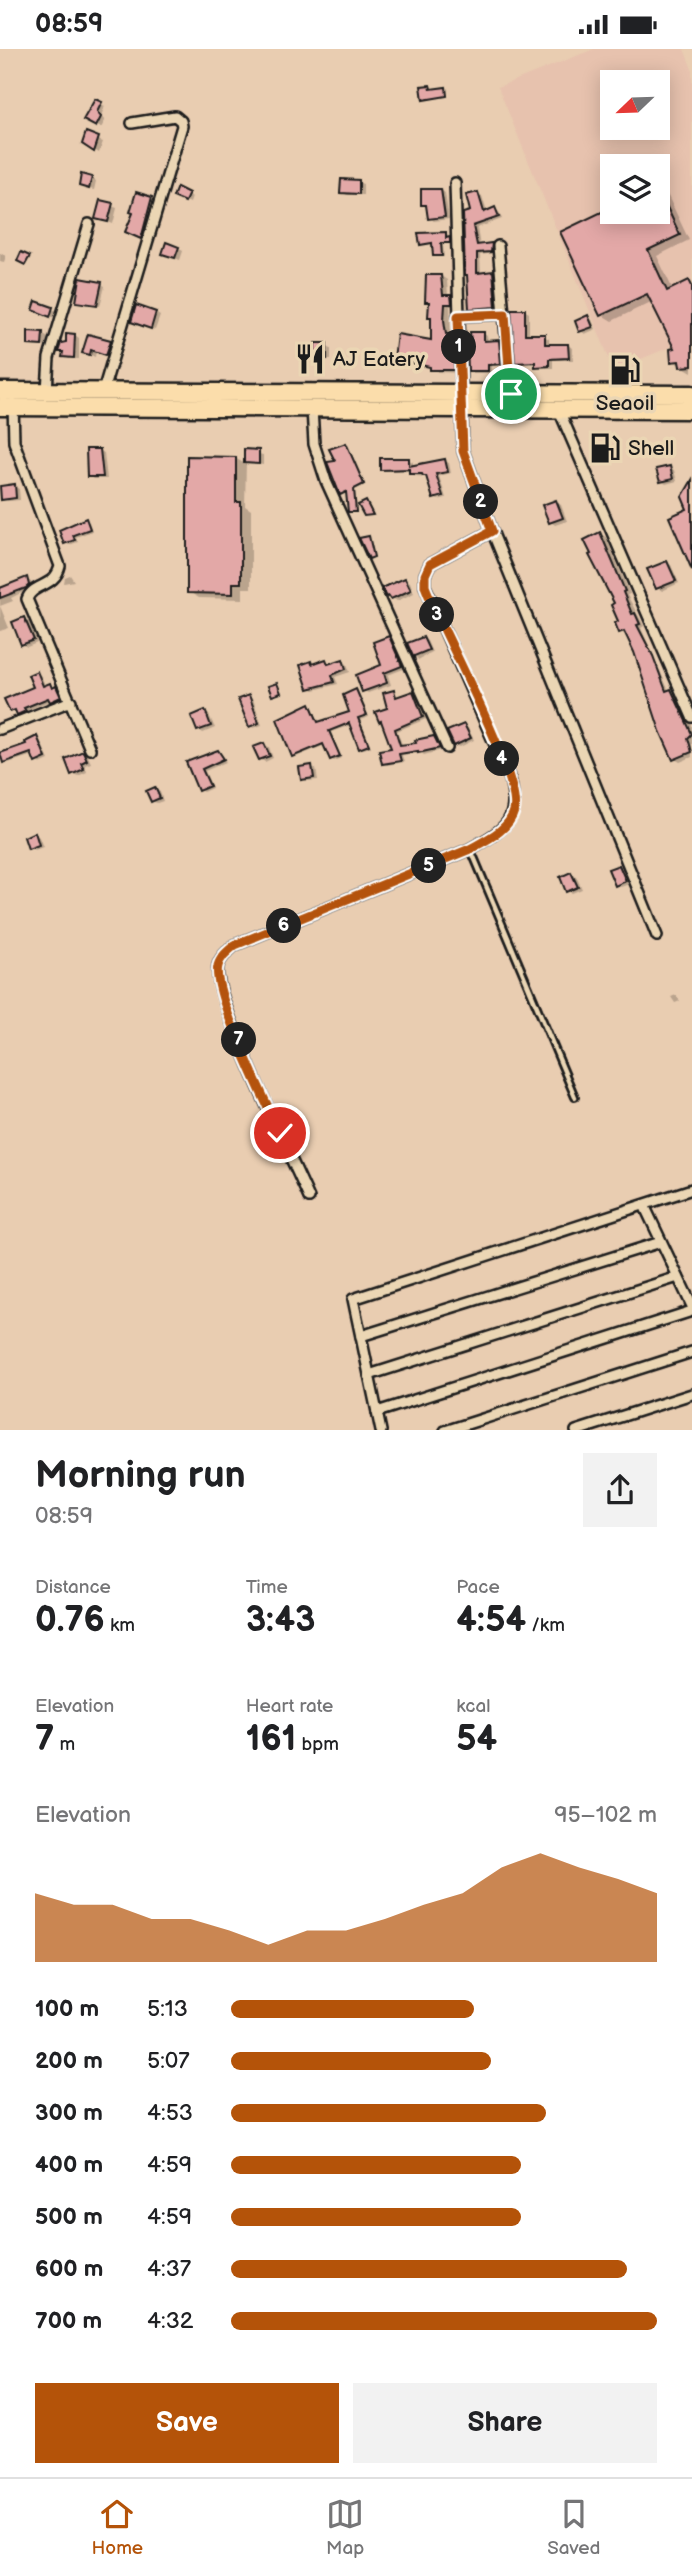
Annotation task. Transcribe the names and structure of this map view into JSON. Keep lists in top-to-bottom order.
{
  "places": {
    "restaurant": ["AJ Eatery"],
    "fuel station": ["Seaoil", "Shell"]
  },
  "north": "bottom left",
  "page": {
    "status": "08:59",
    "pins": [
      "1",
      "2",
      "3",
      "4",
      "5",
      "6",
      "7"
    ],
    "heading": ["Morning run", "08:59"],
    "stats": [
      ["Distance", "0.76 km"],
      ["Time", "3:43"],
      ["Pace", "4:54 /km"],
      ["Elevation", "7 m"],
      ["Heart rate", "161 bpm"],
      ["kcal", "54"]
    ],
    "chart": ["Elevation", "95–102 m"],
    "list": [
      {
        "name": "100 m",
        "note": "5:13"
      },
      {
        "name": "200 m",
        "note": "5:07"
      },
      {
        "name": "300 m",
        "note": "4:53"
      },
      {
        "name": "400 m",
        "note": "4:59"
      },
      {
        "name": "500 m",
        "note": "4:59"
      },
      {
        "name": "600 m",
        "note": "4:37"
      },
      {
        "name": "700 m",
        "note": "4:32"
      }
    ],
    "buttons": ["Save", "Share"],
    "tabs": ["Home", "Map", "Saved"]
  }
}
